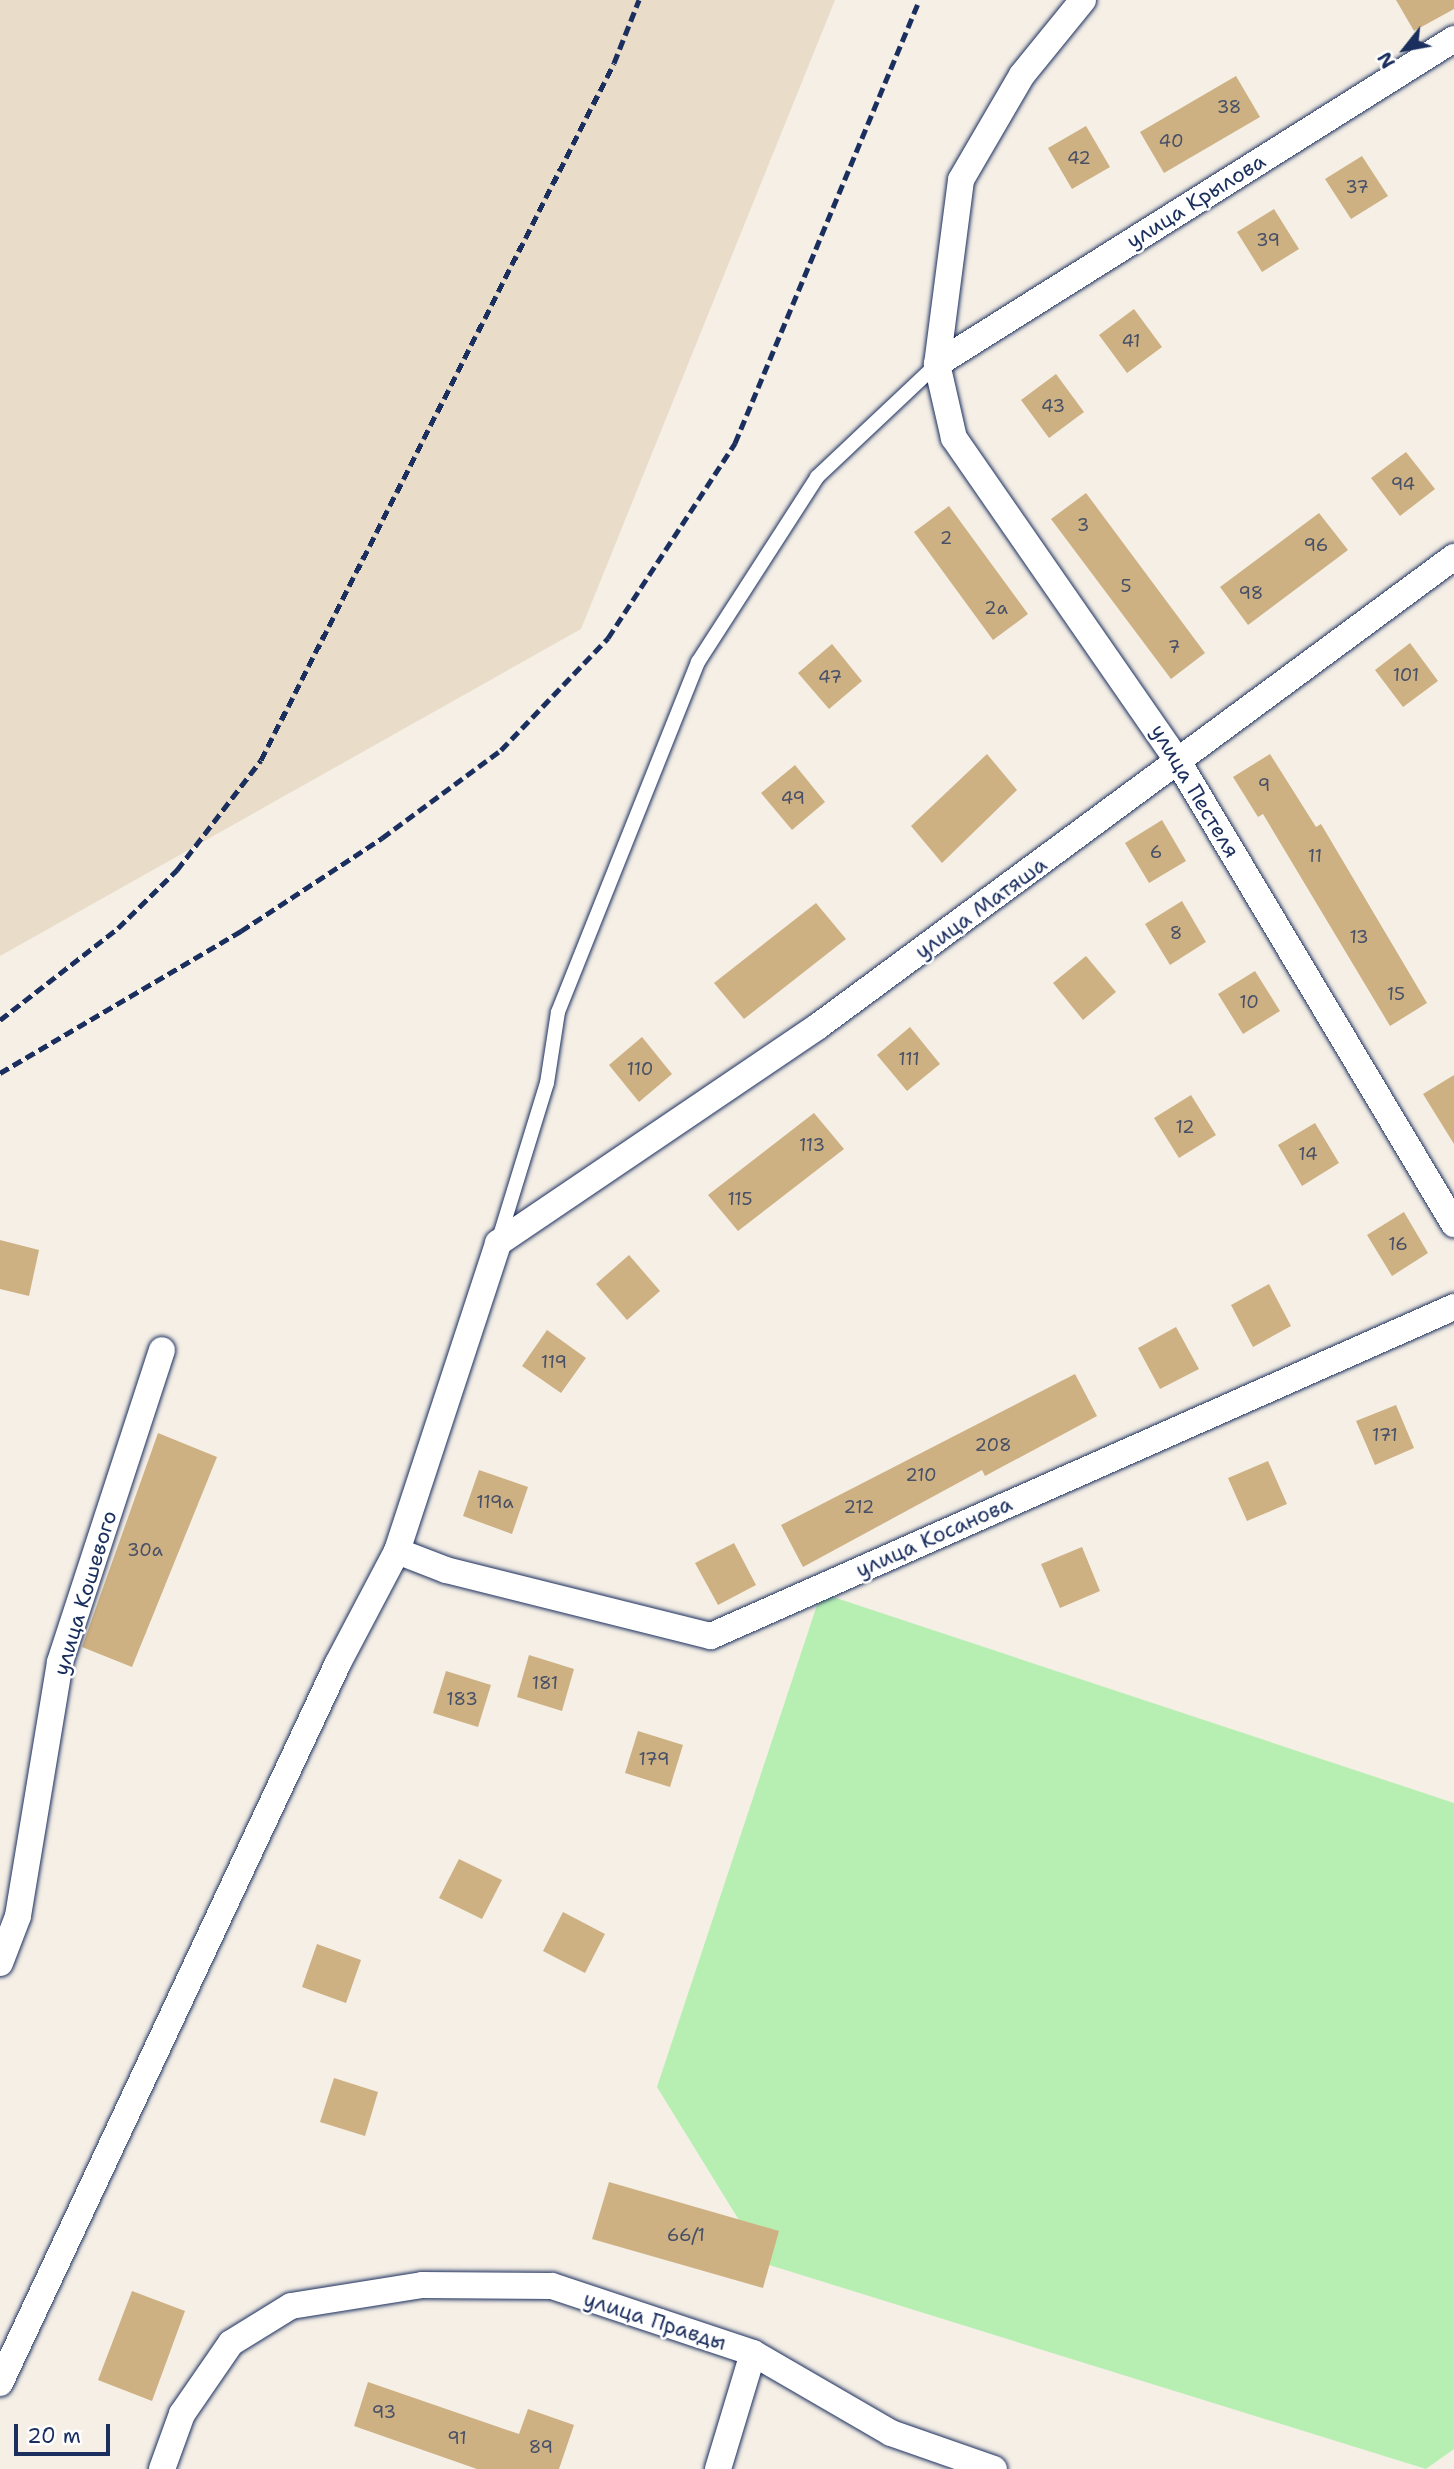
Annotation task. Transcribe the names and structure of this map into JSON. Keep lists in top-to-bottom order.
{
  "streets": {
    "street": [
      "улица Крылова",
      "улица Пестеля",
      "улица Матяша",
      "улица Косанова",
      "улица Кошевого",
      "улица Правды"
    ]
  },
  "crossings": [
    ["улица Крылова", "улица Пестеля"],
    ["улица Пестеля", "улица Матяша"]
  ],
  "house_numbers": [
    "38",
    "40",
    "42",
    "37",
    "39",
    "41",
    "43",
    "94",
    "3",
    "2",
    "96",
    "5",
    "98",
    "2а",
    "7",
    "101",
    "47",
    "9",
    "49",
    "6",
    "11",
    "8",
    "13",
    "15",
    "10",
    "111",
    "110",
    "12",
    "113",
    "14",
    "115",
    "16",
    "119",
    "171",
    "208",
    "210",
    "119а",
    "212",
    "30а",
    "181",
    "183",
    "179",
    "66/1",
    "93",
    "91",
    "89"
  ],
  "scale_bar": "20 m",
  "north": "bottom left"
}
